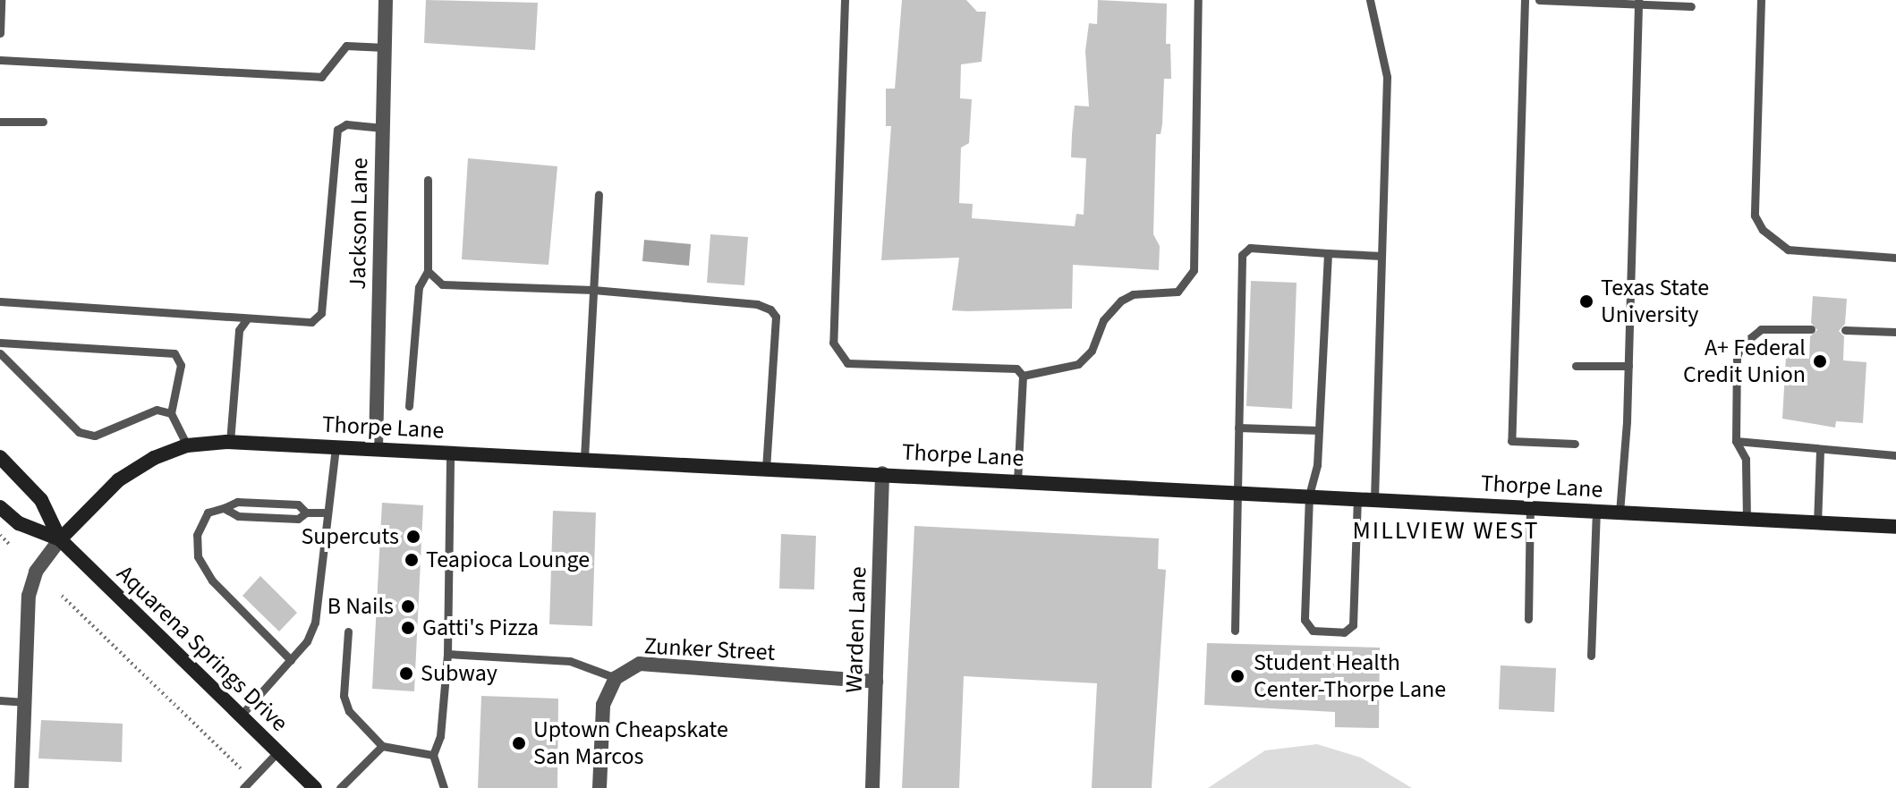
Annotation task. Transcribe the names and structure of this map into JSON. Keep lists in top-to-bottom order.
{
  "streets": {
    "street": [
      "Jackson Lane",
      "Thorpe Lane",
      "Warden Lane",
      "Aquarena Springs Drive",
      "Zunker Street"
    ]
  },
  "crossings": [
    ["Jackson Lane", "Thorpe Lane"],
    ["Thorpe Lane", "Warden Lane"],
    ["Thorpe Lane", "Aquarena Springs Drive"],
    ["Warden Lane", "Zunker Street"]
  ],
  "districts": ["MILLVIEW WEST"],
  "places": [
    "Texas State University",
    "A+ Federal Credit Union",
    "Supercuts",
    "Teapioca Lounge",
    "B Nails",
    "Gatti's Pizza",
    "Subway",
    "Student Health Center-Thorpe Lane",
    "Uptown Cheapskate San Marcos"
  ]
}
